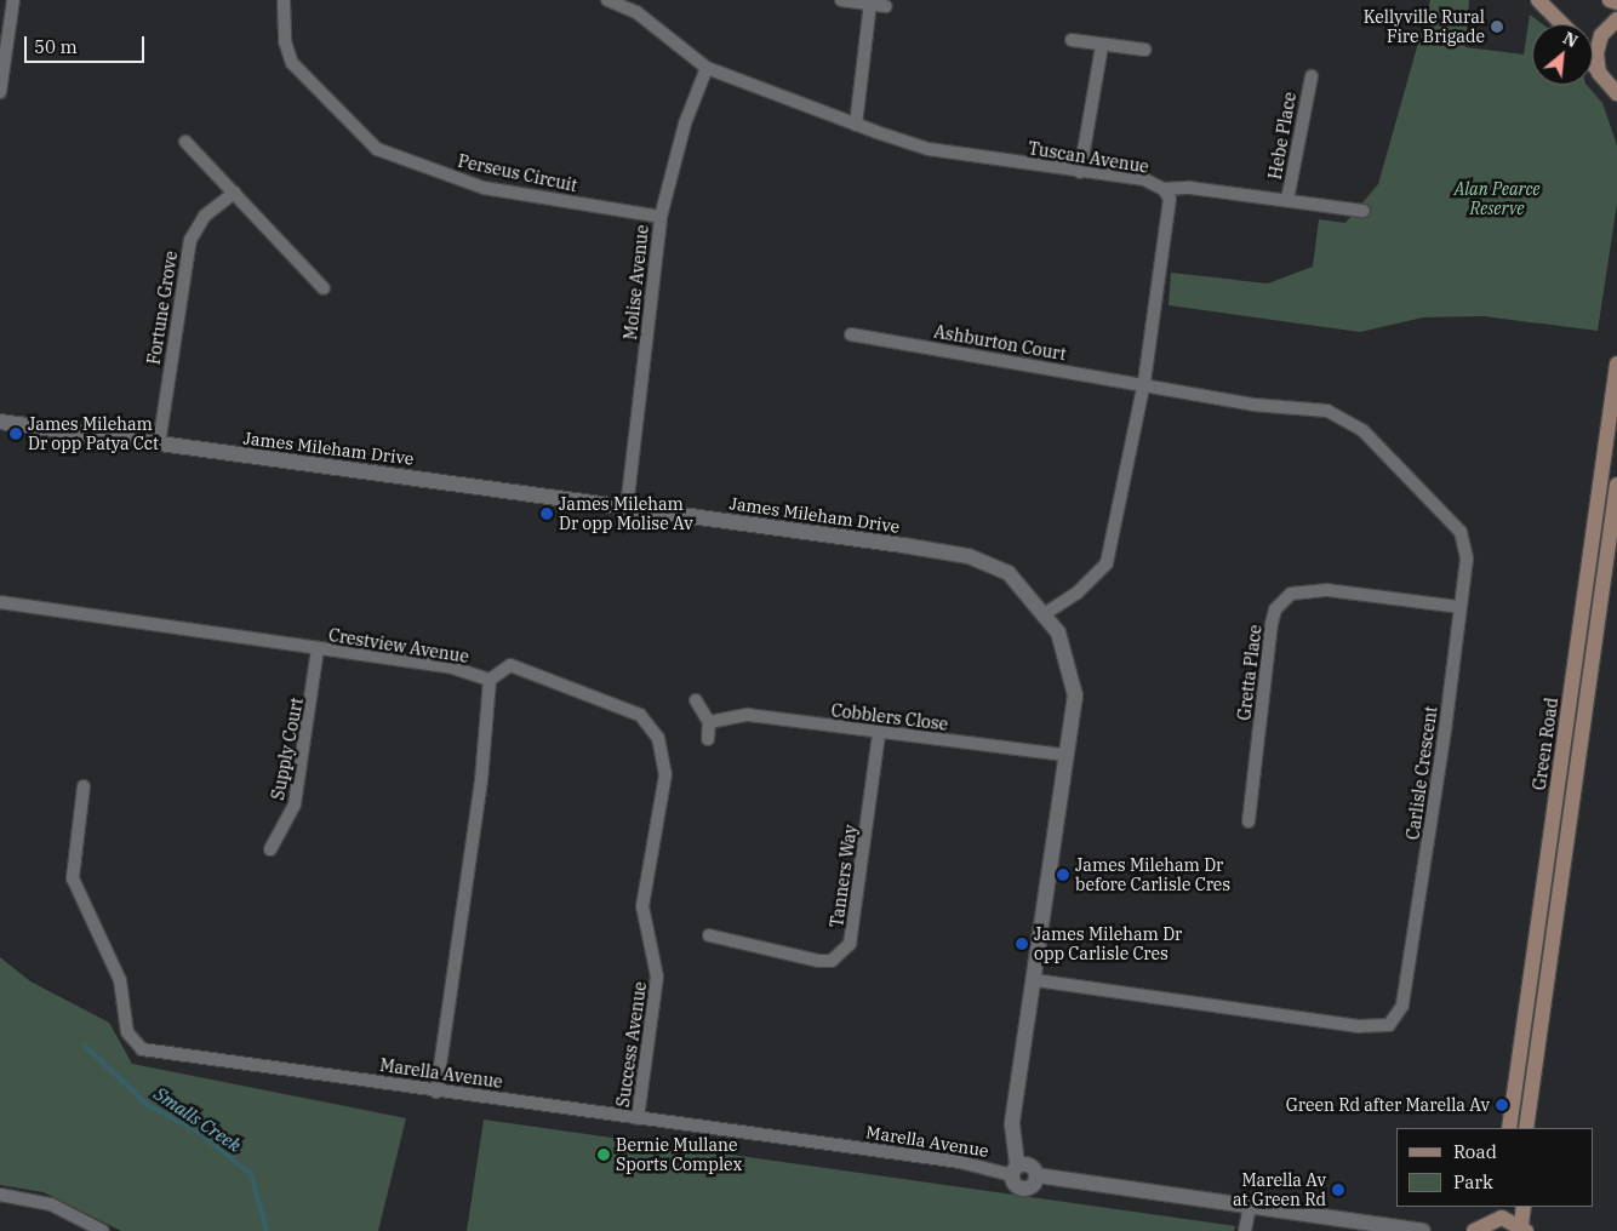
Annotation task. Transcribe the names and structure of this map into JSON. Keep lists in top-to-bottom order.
{
  "streets": {
    "main road": ["Green Road"],
    "street": [
      "Hebe Place",
      "Tuscan Avenue",
      "Perseus Circuit",
      "Molise Avenue",
      "Fortune Grove",
      "Ashburton Court",
      "James Mileham Drive",
      "Crestview Avenue",
      "Gretta Place",
      "Cobblers Close",
      "Supply Court",
      "Carlisle Crescent",
      "Tanners Way",
      "Success Avenue",
      "Marella Avenue"
    ]
  },
  "crossings": [
    ["Hebe Place", "Tuscan Avenue"],
    ["Tuscan Avenue", "Molise Avenue"],
    ["Tuscan Avenue", "Ashburton Court"],
    ["Tuscan Avenue", "James Mileham Drive"],
    ["Tuscan Avenue", "Carlisle Crescent"],
    ["Perseus Circuit", "Molise Avenue"],
    ["Molise Avenue", "James Mileham Drive"],
    ["Fortune Grove", "James Mileham Drive"],
    ["Ashburton Court", "Carlisle Crescent"],
    ["James Mileham Drive", "Cobblers Close"],
    ["James Mileham Drive", "Carlisle Crescent"],
    ["James Mileham Drive", "Marella Avenue"],
    ["Crestview Avenue", "Supply Court"],
    ["Crestview Avenue", "Success Avenue"],
    ["Gretta Place", "Carlisle Crescent"],
    ["Cobblers Close", "Tanners Way"],
    ["Success Avenue", "Marella Avenue"]
  ],
  "water": ["Smalls Creek"],
  "parks": ["Alan Pearce Reserve"],
  "places": [
    "Kellyville Rural Fire Brigade",
    "James Mileham Dr opp Patya Cct",
    "James Mileham Dr opp Molise Av",
    "James Mileham Dr before Carlisle Cres",
    "James Mileham Dr opp Carlisle Cres",
    "Green Rd after Marella Av",
    "Bernie Mullane Sports Complex",
    "Marella Av at Green Rd"
  ],
  "legend": ["Road", "Park"],
  "scale_bar": "50 m",
  "north": "top right"
}
